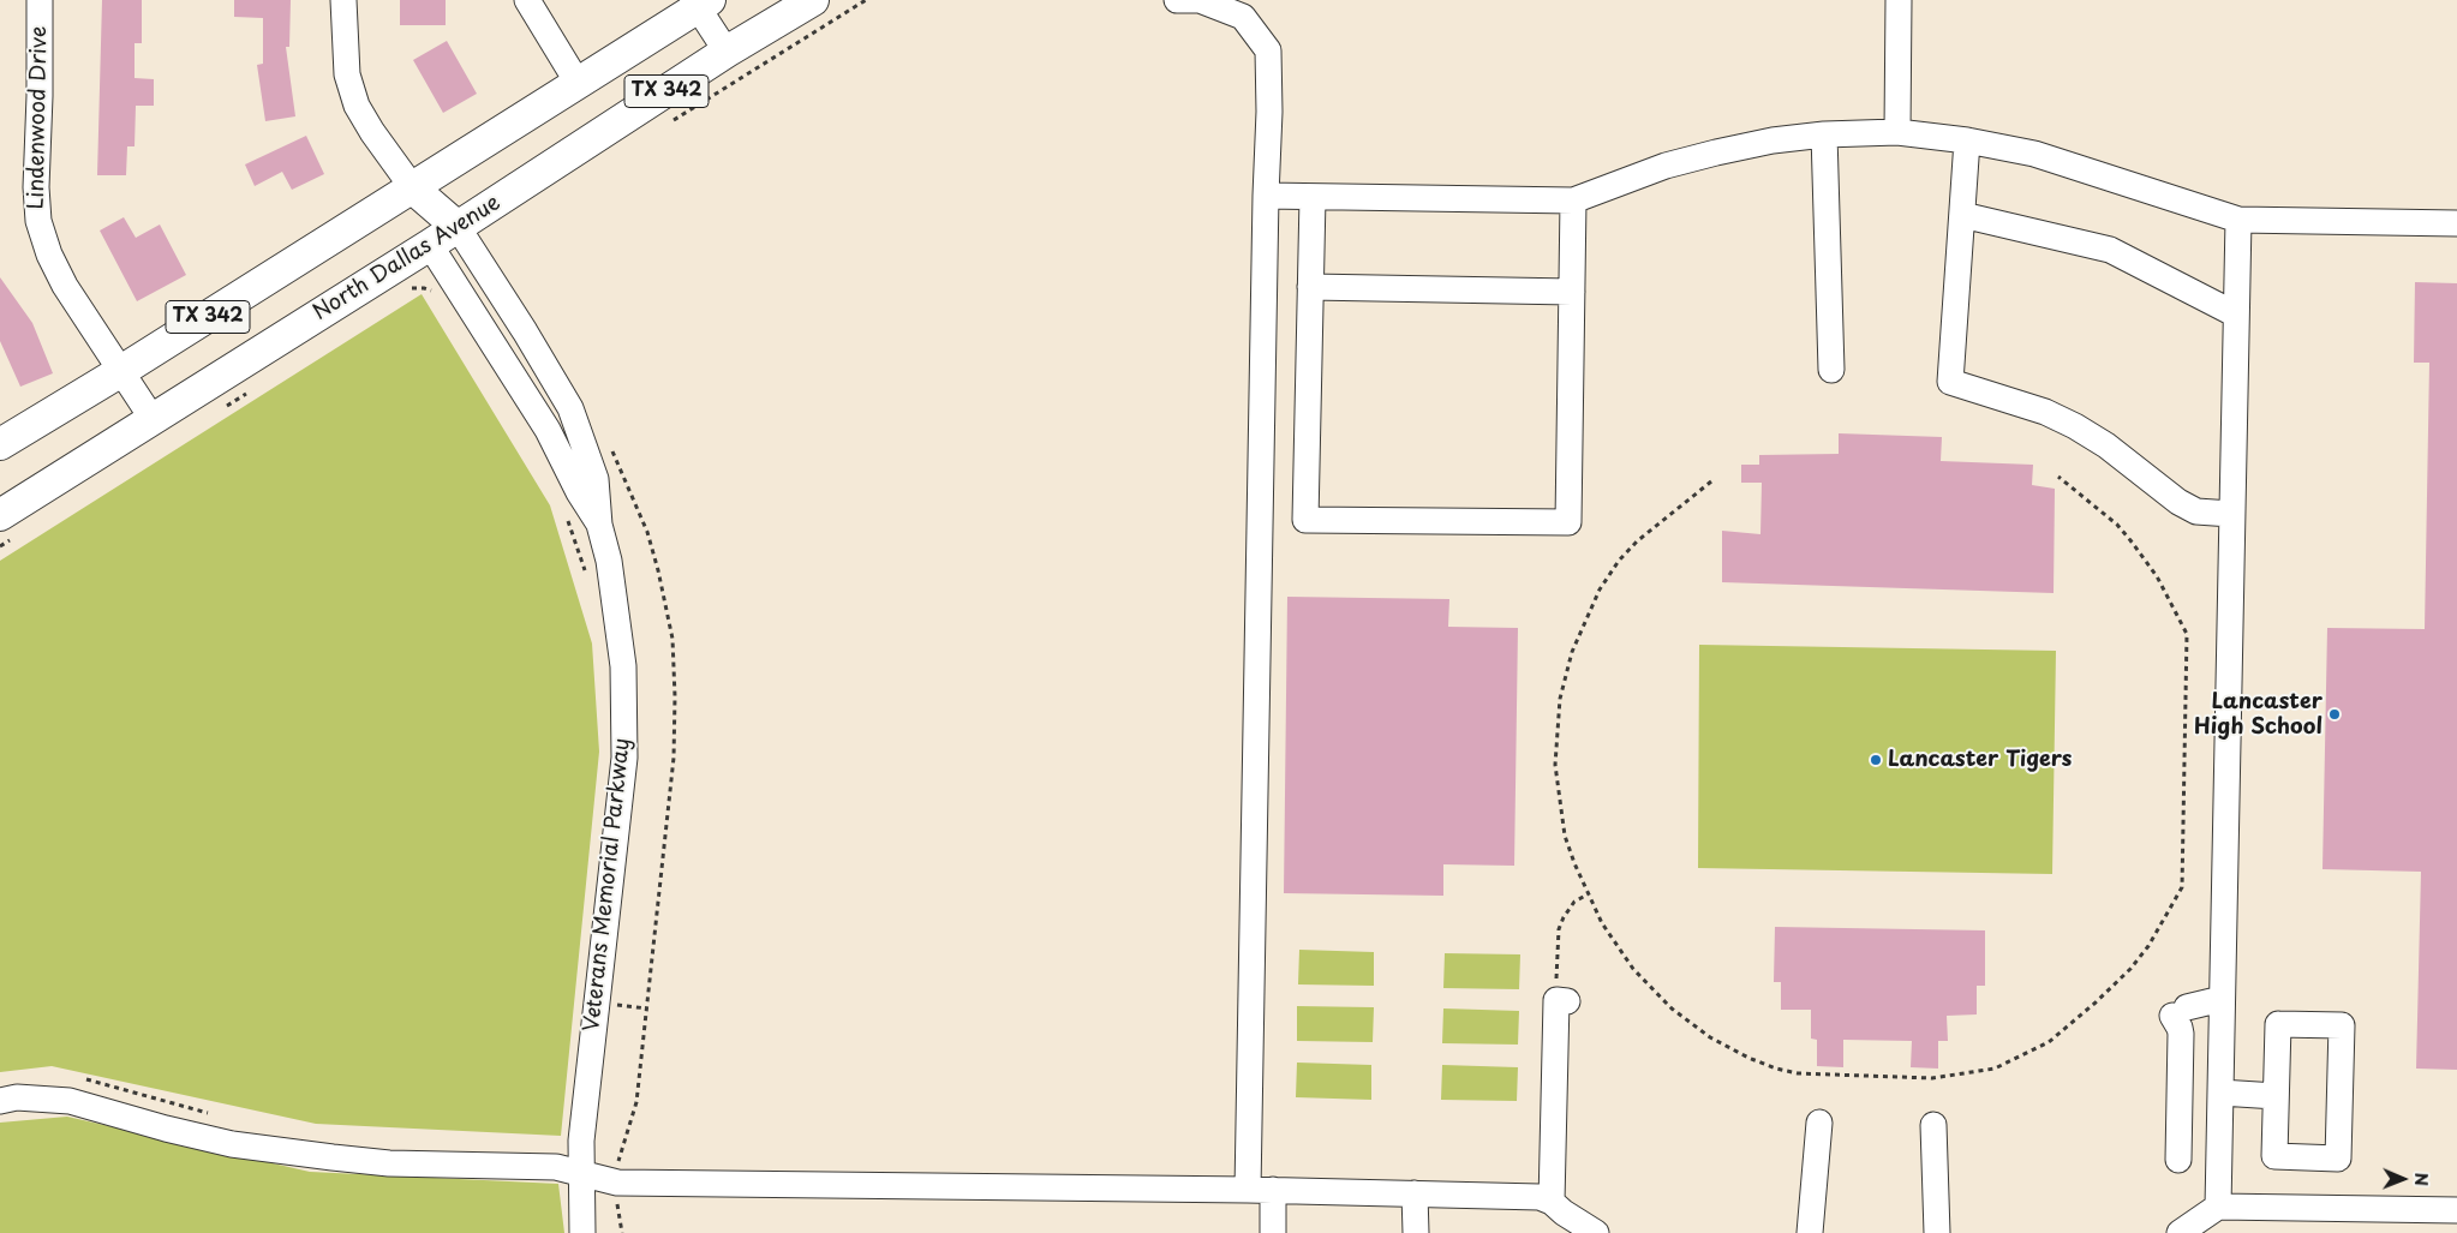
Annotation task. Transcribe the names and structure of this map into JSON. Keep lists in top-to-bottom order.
{
  "streets": {
    "main road": ["TX 342", "North Dallas Avenue"],
    "street": ["Lindenwood Drive", "Veterans Memorial Parkway"]
  },
  "crossings": [
    ["TX 342", "Lindenwood Drive"],
    ["Lindenwood Drive", "North Dallas Avenue"],
    ["North Dallas Avenue", "Veterans Memorial Parkway"]
  ],
  "places": ["Lancaster High School", "Lancaster Tigers"],
  "north": "right"
}
